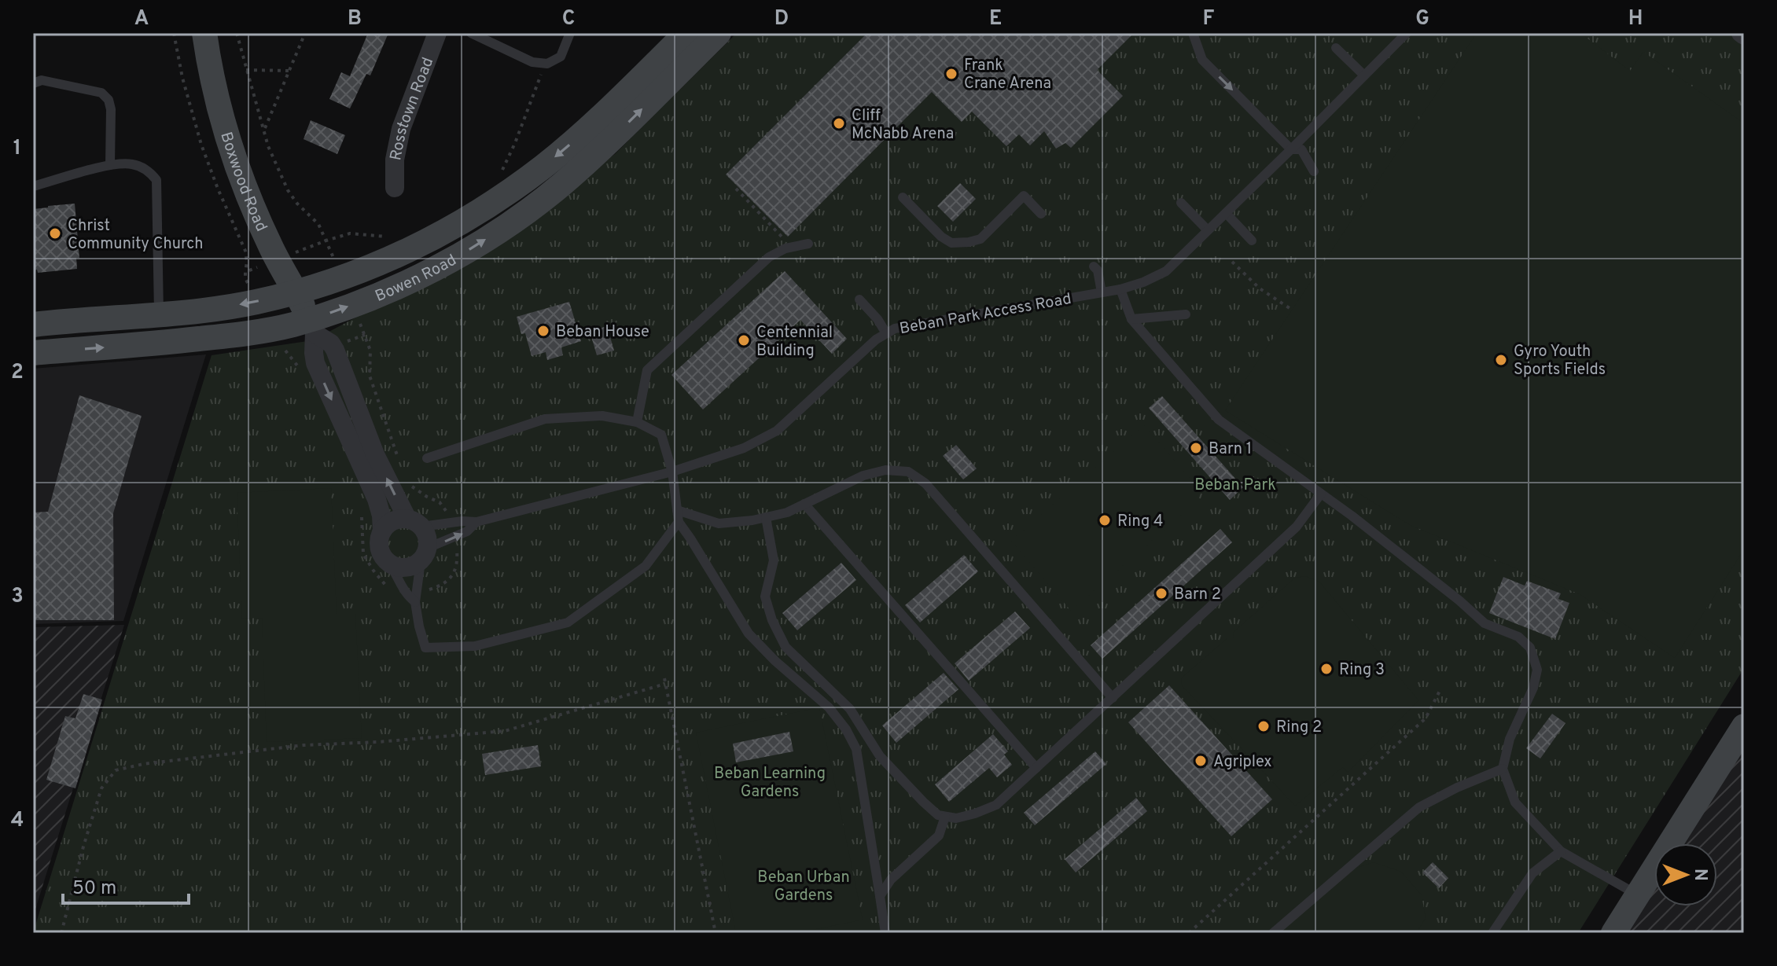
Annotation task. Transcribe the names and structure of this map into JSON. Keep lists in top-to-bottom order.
{
  "streets": {
    "main road": ["Boxwood Road", "Bowen Road"],
    "street": ["Rosstown Road"],
    "lane": ["Beban Park Access Road"]
  },
  "crossings": [
    ["Boxwood Road", "Bowen Road"]
  ],
  "parks": ["Beban Park", "Beban Learning Gardens", "Beban Urban Gardens"],
  "places": [
    "Frank Crane Arena",
    "Cliff McNabb Arena",
    "Christ Community Church",
    "Beban House",
    "Centennial Building",
    "Gyro Youth Sports Fields",
    "Barn 1",
    "Ring 4",
    "Barn 2",
    "Ring 3",
    "Ring 2",
    "Agriplex"
  ],
  "scale_bar": "50 m",
  "north": "right",
  "grid": {
    "columns": [
      "A",
      "B",
      "C",
      "D",
      "E",
      "F",
      "G",
      "H"
    ],
    "rows": [
      "1",
      "2",
      "3",
      "4"
    ]
  }
}
